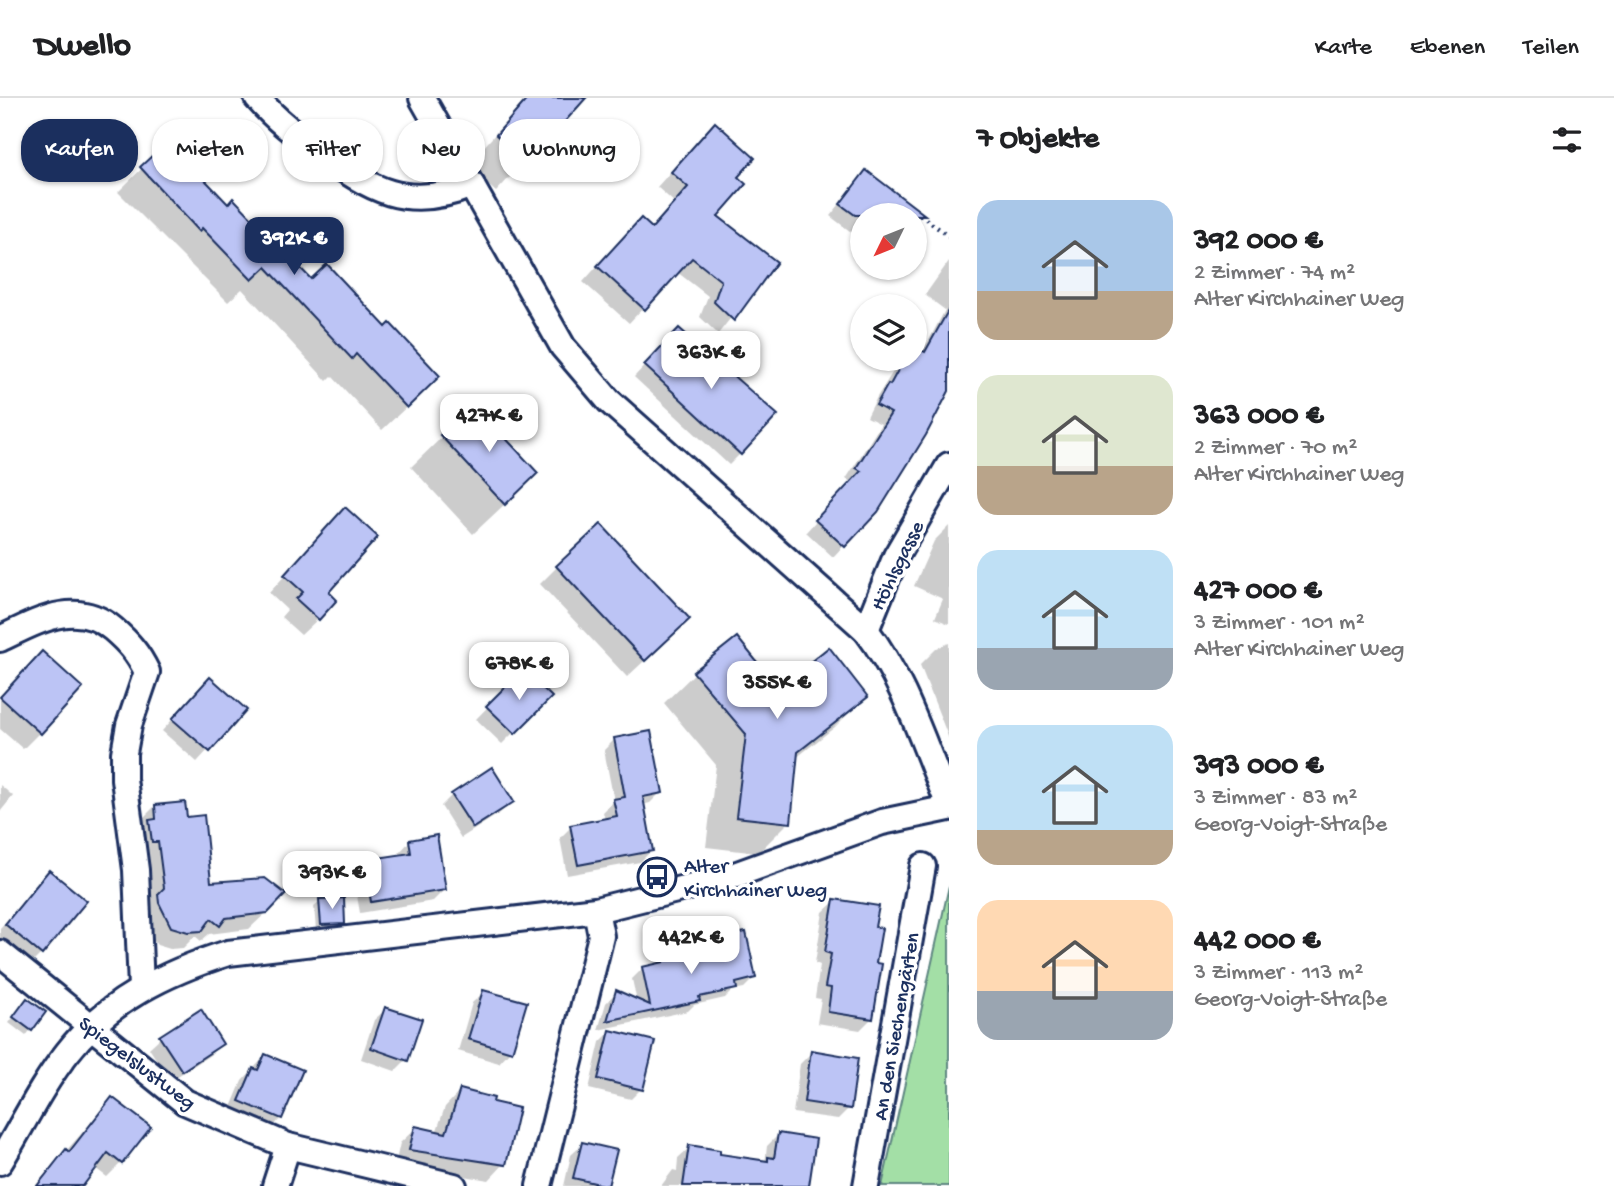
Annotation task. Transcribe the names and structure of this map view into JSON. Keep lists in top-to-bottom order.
{
  "streets": {
    "street": ["Höhlsgasse", "An den Siechengärten", "Spiegelslustweg"]
  },
  "places": {
    "bus stop": ["Alter Kirchhainer Weg"]
  },
  "north": "bottom left",
  "page": {
    "header": "Dwello",
    "nav": ["Karte", "Ebenen", "Teilen"],
    "heading": "7 Objekte",
    "chip": [
      "Kaufen",
      "Mieten",
      "Filter",
      "Neu",
      "Wohnung"
    ],
    "list": [
      {
        "name": "392 000 €",
        "note": "2 Zimmer · 74 m² · Alter Kirchhainer Weg"
      },
      {
        "name": "363 000 €",
        "note": "2 Zimmer · 70 m² · Alter Kirchhainer Weg"
      },
      {
        "name": "427 000 €",
        "note": "3 Zimmer · 101 m² · Alter Kirchhainer Weg"
      },
      {
        "name": "393 000 €",
        "note": "3 Zimmer · 83 m² · Georg-Voigt-Straße"
      },
      {
        "name": "442 000 €",
        "note": "3 Zimmer · 113 m² · Georg-Voigt-Straße"
      }
    ],
    "price": [
      "392K €",
      "363K €",
      "427K €",
      "678K €",
      "355K €",
      "393K €",
      "442K €"
    ]
  }
}
